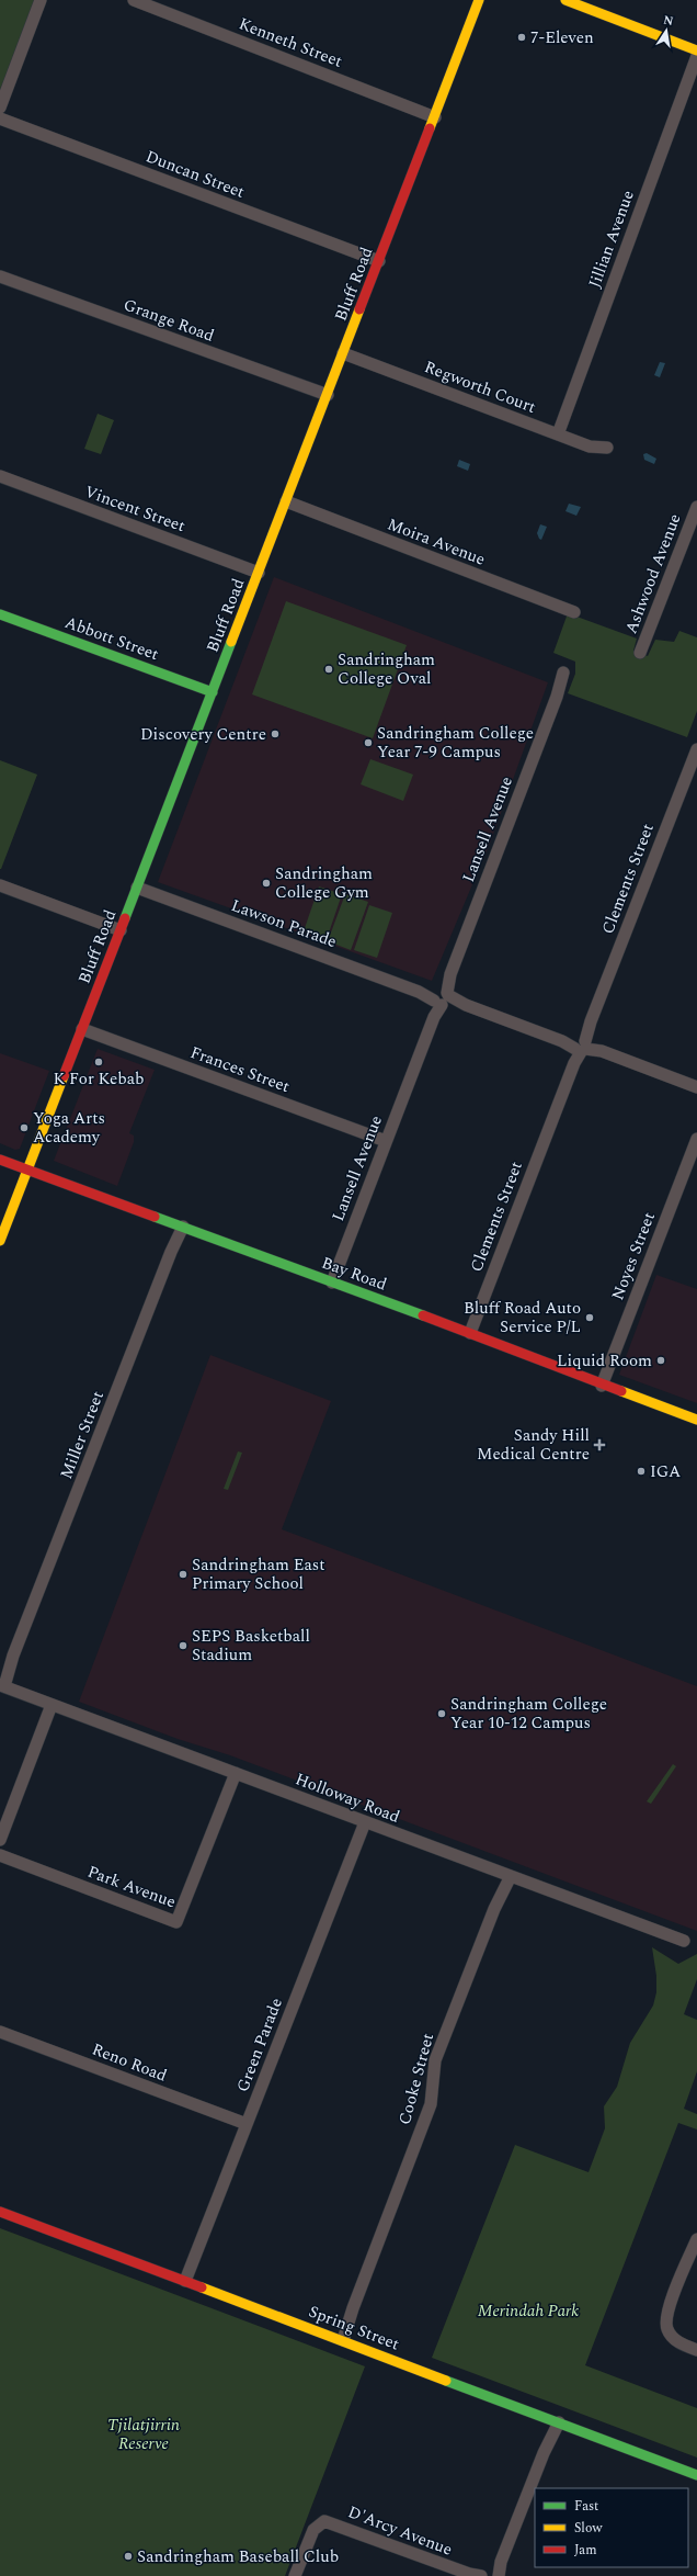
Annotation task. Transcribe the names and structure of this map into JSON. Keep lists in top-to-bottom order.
{
  "streets": {
    "main road": [
      "Bluff Road",
      "Abbott Street",
      "Bay Road",
      "Spring Street"
    ],
    "street": [
      "Kenneth Street",
      "Duncan Street",
      "Jillian Avenue",
      "Grange Road",
      "Regworth Court",
      "Vincent Street",
      "Moira Avenue",
      "Ashwood Avenue",
      "Lansell Avenue",
      "Clements Street",
      "Lawson Parade",
      "Frances Street",
      "Noyes Street",
      "Miller Street",
      "Holloway Road",
      "Park Avenue",
      "Green Parade",
      "Reno Road",
      "Cooke Street",
      "D'Arcy Avenue"
    ]
  },
  "crossings": [
    ["Kenneth Street", "Bluff Road"],
    ["Duncan Street", "Bluff Road"],
    ["Jillian Avenue", "Regworth Court"],
    ["Bluff Road", "Grange Road"],
    ["Bluff Road", "Regworth Court"],
    ["Bluff Road", "Vincent Street"],
    ["Bluff Road", "Moira Avenue"],
    ["Bluff Road", "Abbott Street"],
    ["Bluff Road", "Lawson Parade"],
    ["Bluff Road", "Frances Street"],
    ["Bluff Road", "Bay Road"],
    ["Lansell Avenue", "Lawson Parade"],
    ["Lansell Avenue", "Frances Street"],
    ["Lansell Avenue", "Bay Road"],
    ["Clements Street", "Lawson Parade"],
    ["Clements Street", "Bay Road"],
    ["Noyes Street", "Bay Road"],
    ["Bay Road", "Miller Street"],
    ["Miller Street", "Holloway Road"],
    ["Holloway Road", "Park Avenue"],
    ["Holloway Road", "Green Parade"],
    ["Holloway Road", "Cooke Street"],
    ["Green Parade", "Reno Road"],
    ["Green Parade", "Spring Street"],
    ["Cooke Street", "Spring Street"]
  ],
  "parks": ["Merindah Park", "Tjilatjirrin Reserve"],
  "places": {
    "other": [
      "7-Eleven",
      "Sandringham College Oval",
      "Discovery Centre",
      "Sandringham College Year 7-9 Campus",
      "Sandringham College Gym",
      "K For Kebab",
      "Yoga Arts Academy",
      "Bluff Road Auto Service P/L",
      "Liquid Room",
      "IGA",
      "Sandringham East Primary School",
      "SEPS Basketball Stadium",
      "Sandringham College Year 10-12 Campus",
      "Sandringham Baseball Club"
    ],
    "health": ["Sandy Hill Medical Centre"]
  },
  "legend": ["Fast", "Slow", "Jam"],
  "north": "top"
}
